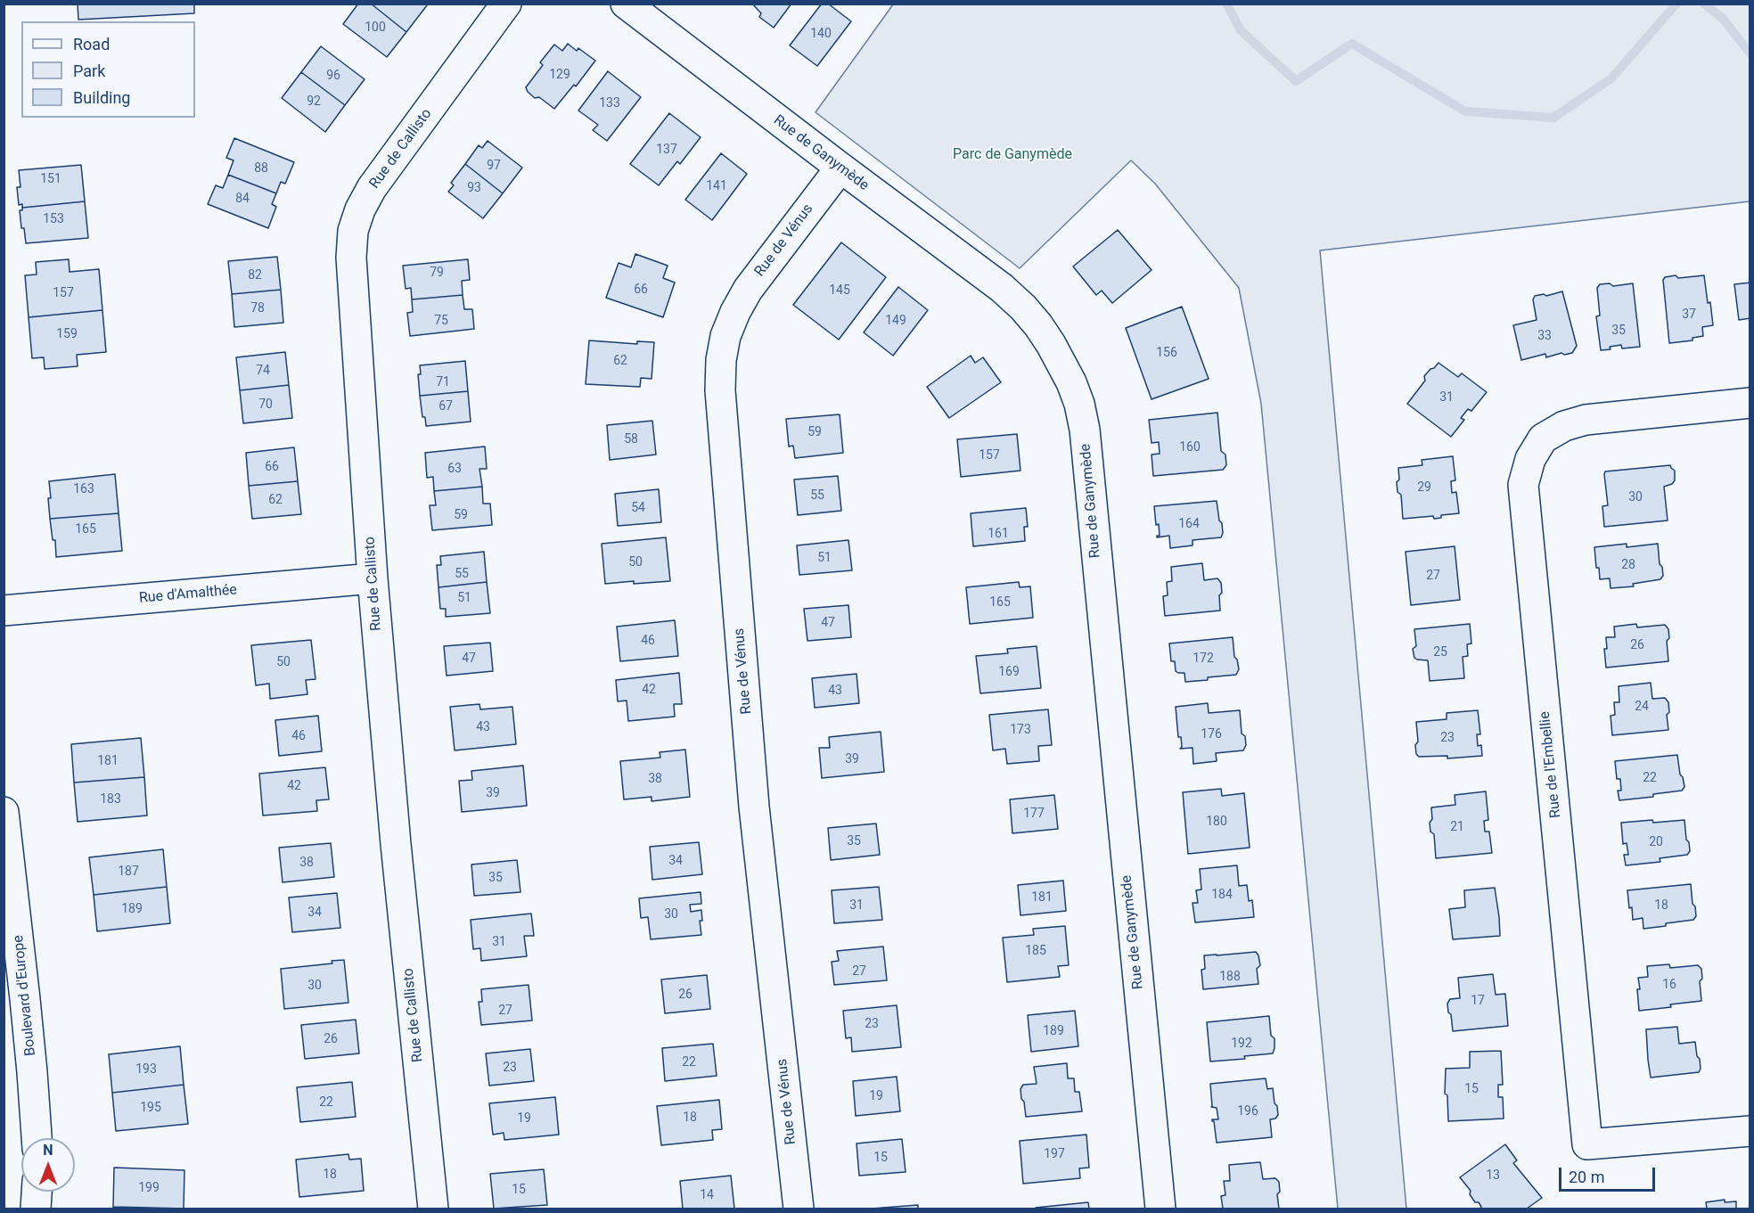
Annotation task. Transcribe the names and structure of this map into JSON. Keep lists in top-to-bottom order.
{
  "streets": {
    "street": [
      "Rue de Callisto",
      "Rue de Ganymède",
      "Rue de Vénus",
      "Rue d'Amalthée",
      "Rue de l'Embellie",
      "Boulevard d'Europe"
    ]
  },
  "crossings": [
    ["Rue de Callisto", "Rue d'Amalthée"],
    ["Rue de Ganymède", "Rue de Vénus"]
  ],
  "parks": ["Parc de Ganymède"],
  "house_numbers": [
    "100",
    "140",
    "129",
    "96",
    "92",
    "133",
    "137",
    "97",
    "88",
    "151",
    "141",
    "93",
    "84",
    "153",
    "79",
    "82",
    "66",
    "145",
    "157",
    "78",
    "37",
    "75",
    "149",
    "35",
    "159",
    "33",
    "156",
    "62",
    "74",
    "71",
    "31",
    "70",
    "67",
    "59",
    "58",
    "160",
    "157",
    "66",
    "63",
    "29",
    "163",
    "55",
    "30",
    "62",
    "54",
    "59",
    "164",
    "165",
    "161",
    "51",
    "50",
    "28",
    "55",
    "27",
    "51",
    "165",
    "47",
    "46",
    "26",
    "25",
    "47",
    "172",
    "50",
    "169",
    "42",
    "43",
    "24",
    "43",
    "173",
    "176",
    "46",
    "23",
    "39",
    "181",
    "22",
    "38",
    "42",
    "39",
    "183",
    "177",
    "180",
    "21",
    "35",
    "20",
    "34",
    "38",
    "187",
    "35",
    "184",
    "181",
    "31",
    "18",
    "189",
    "34",
    "30",
    "31",
    "185",
    "27",
    "188",
    "16",
    "30",
    "26",
    "17",
    "27",
    "23",
    "189",
    "26",
    "192",
    "22",
    "23",
    "193",
    "15",
    "19",
    "22",
    "195",
    "196",
    "18",
    "19",
    "197",
    "15",
    "18",
    "13",
    "199",
    "15",
    "14"
  ],
  "legend": ["Road", "Park", "Building"],
  "scale_bar": "20 m",
  "north": "top"
}
